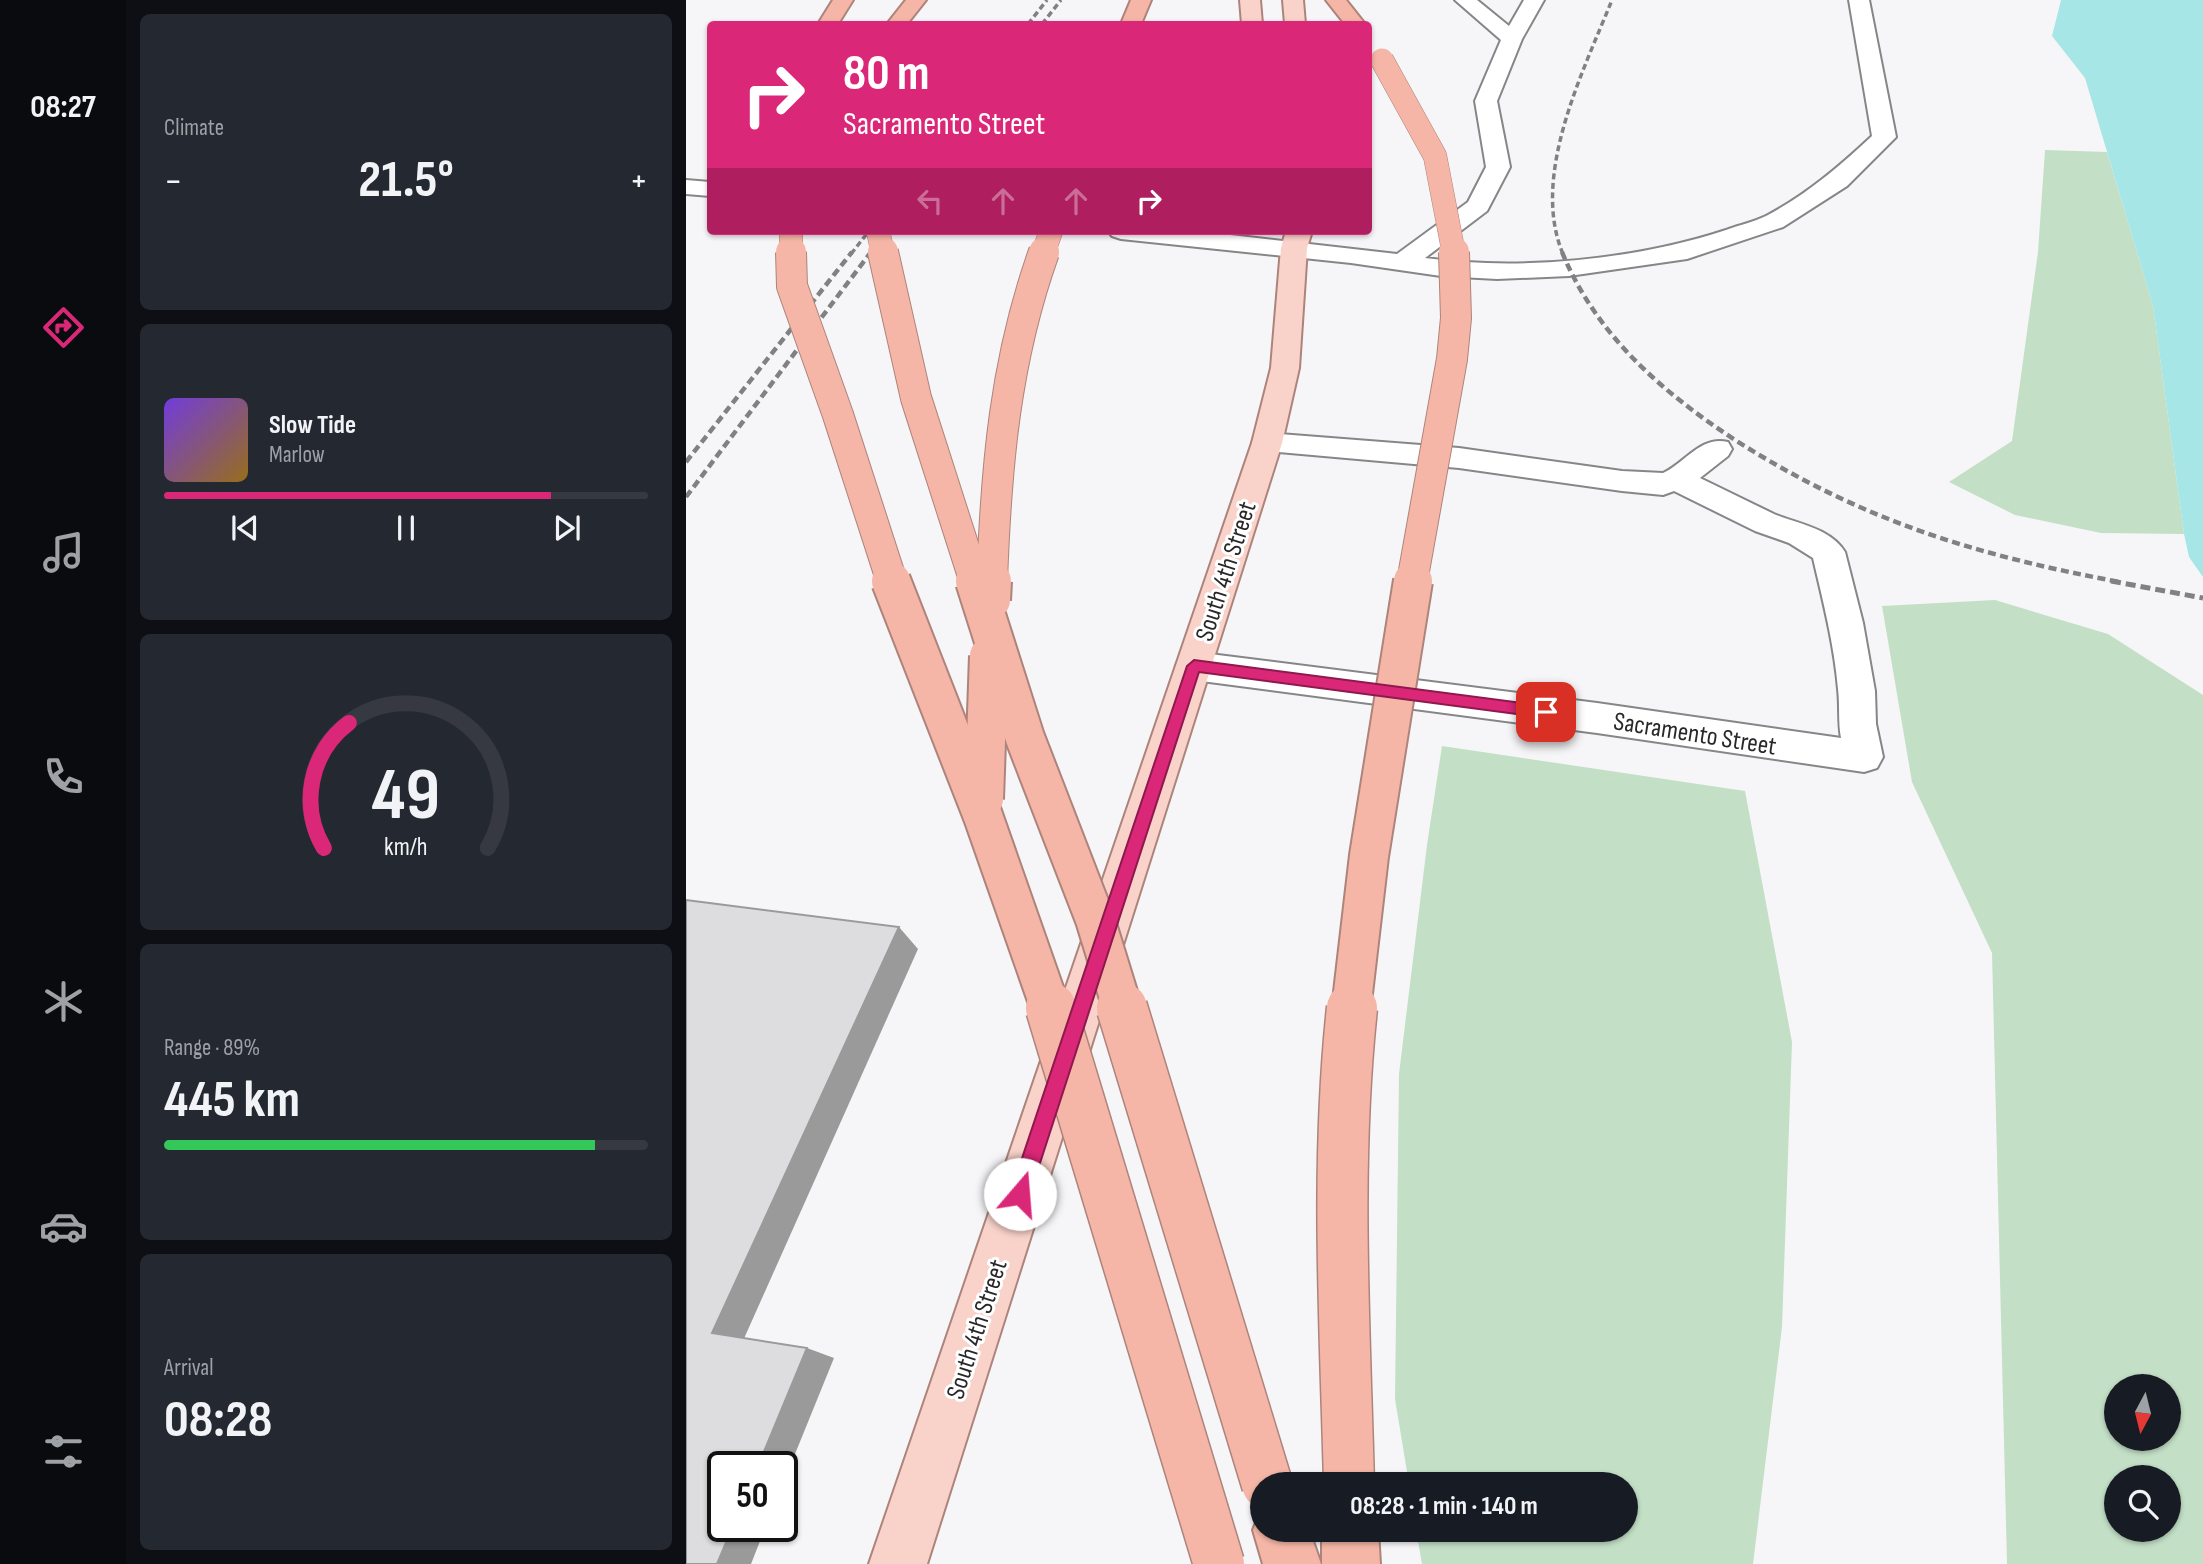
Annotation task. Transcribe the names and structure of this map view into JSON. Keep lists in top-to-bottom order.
{
  "streets": {
    "main road": ["South 4th Street"],
    "street": ["Sacramento Street"]
  },
  "crossings": [
    ["South 4th Street", "Sacramento Street"]
  ],
  "north": "bottom",
  "page": {
    "tabs": "08:27",
    "tile": [
      "Climate",
      ["Range · 89%", "445 km"],
      ["Arrival", "08:28"]
    ],
    "turn": ["80 m", "Sacramento Street"],
    "heat": ["−", "21.5°", "+"],
    "song": ["Slow Tide", "Marlow"],
    "limit": "50",
    "trip": "08:28 · 1 min · 140 m",
    "gauge": ["49", "km/h"]
  }
}
